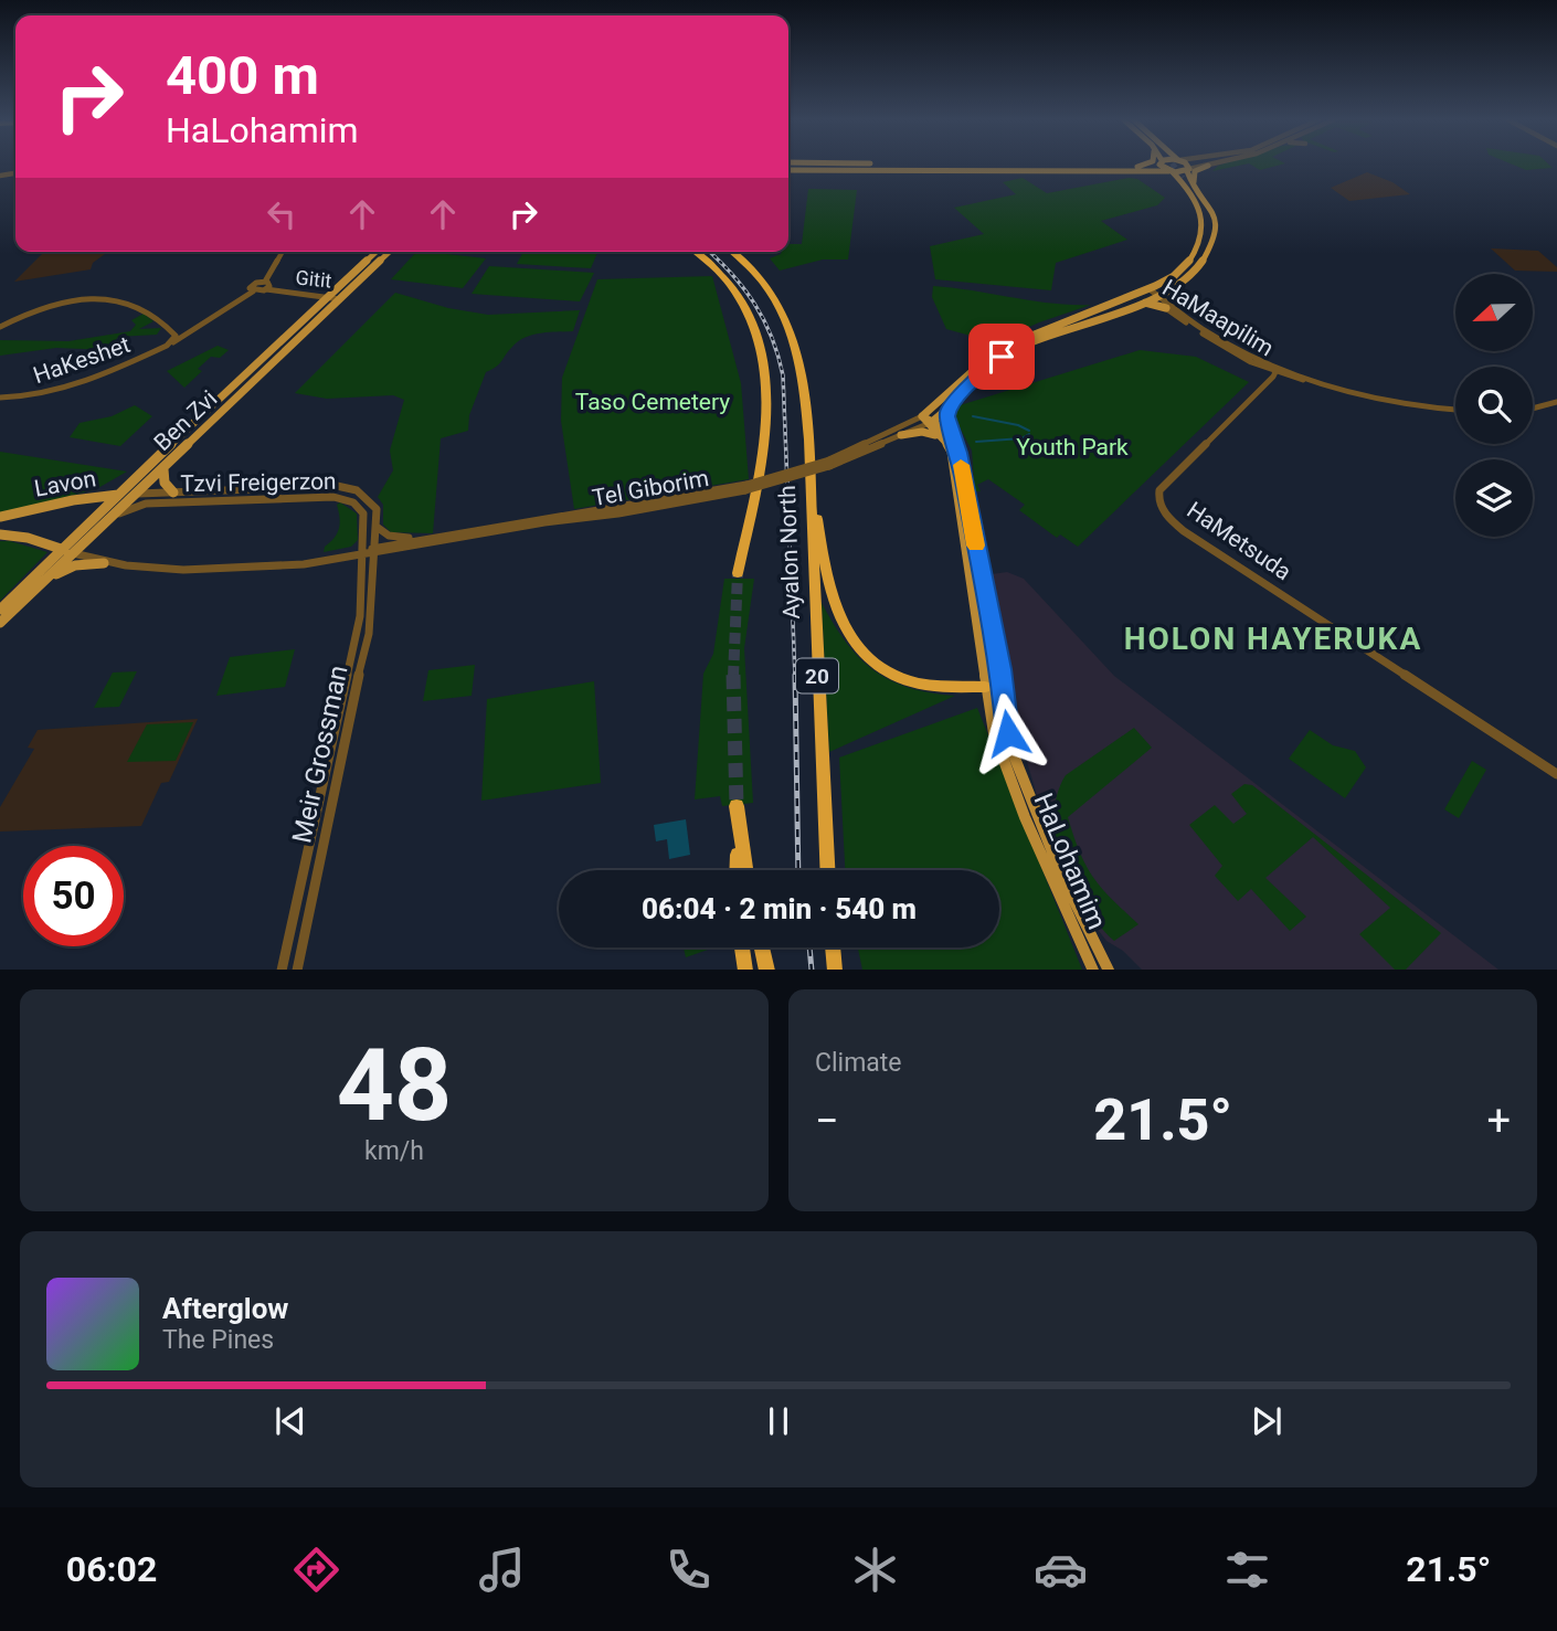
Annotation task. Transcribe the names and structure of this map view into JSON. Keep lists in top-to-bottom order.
{
  "streets": {
    "highway": ["Ayalon North", "20"],
    "main road": ["Ben Zvi", "Lavon", "HaLohamim"],
    "street": [
      "Gitit",
      "HaMaapilim",
      "HaKeshet",
      "Tzvi Freigerzon",
      "Tel Giborim",
      "HaMetsuda",
      "Meir Grossman"
    ]
  },
  "crossings": [
    ["Gitit", "HaKeshet"],
    ["Gitit", "Ben Zvi"],
    ["HaMaapilim", "HaMetsuda"],
    ["Ben Zvi", "Tzvi Freigerzon"],
    ["Ben Zvi", "Lavon"],
    ["Ben Zvi", "Tel Giborim"],
    ["Tzvi Freigerzon", "Lavon"],
    ["Tzvi Freigerzon", "Tel Giborim"],
    ["Tzvi Freigerzon", "Meir Grossman"],
    ["Tel Giborim", "Meir Grossman"],
    ["Tel Giborim", "HaLohamim"]
  ],
  "districts": ["HOLON HAYERUKA"],
  "parks": ["Taso Cemetery", "Youth Park"],
  "north": "left",
  "page": {
    "turn": ["400 m", "HaLohamim"],
    "limit": "50",
    "trip": "06:04 · 2 min · 540 m",
    "tile": [
      ["48", "km/h"],
      "Climate"
    ],
    "heat": ["−", "21.5°", "+"],
    "song": ["Afterglow", "The Pines"],
    "tabs": ["06:02", "21.5°"]
  }
}
